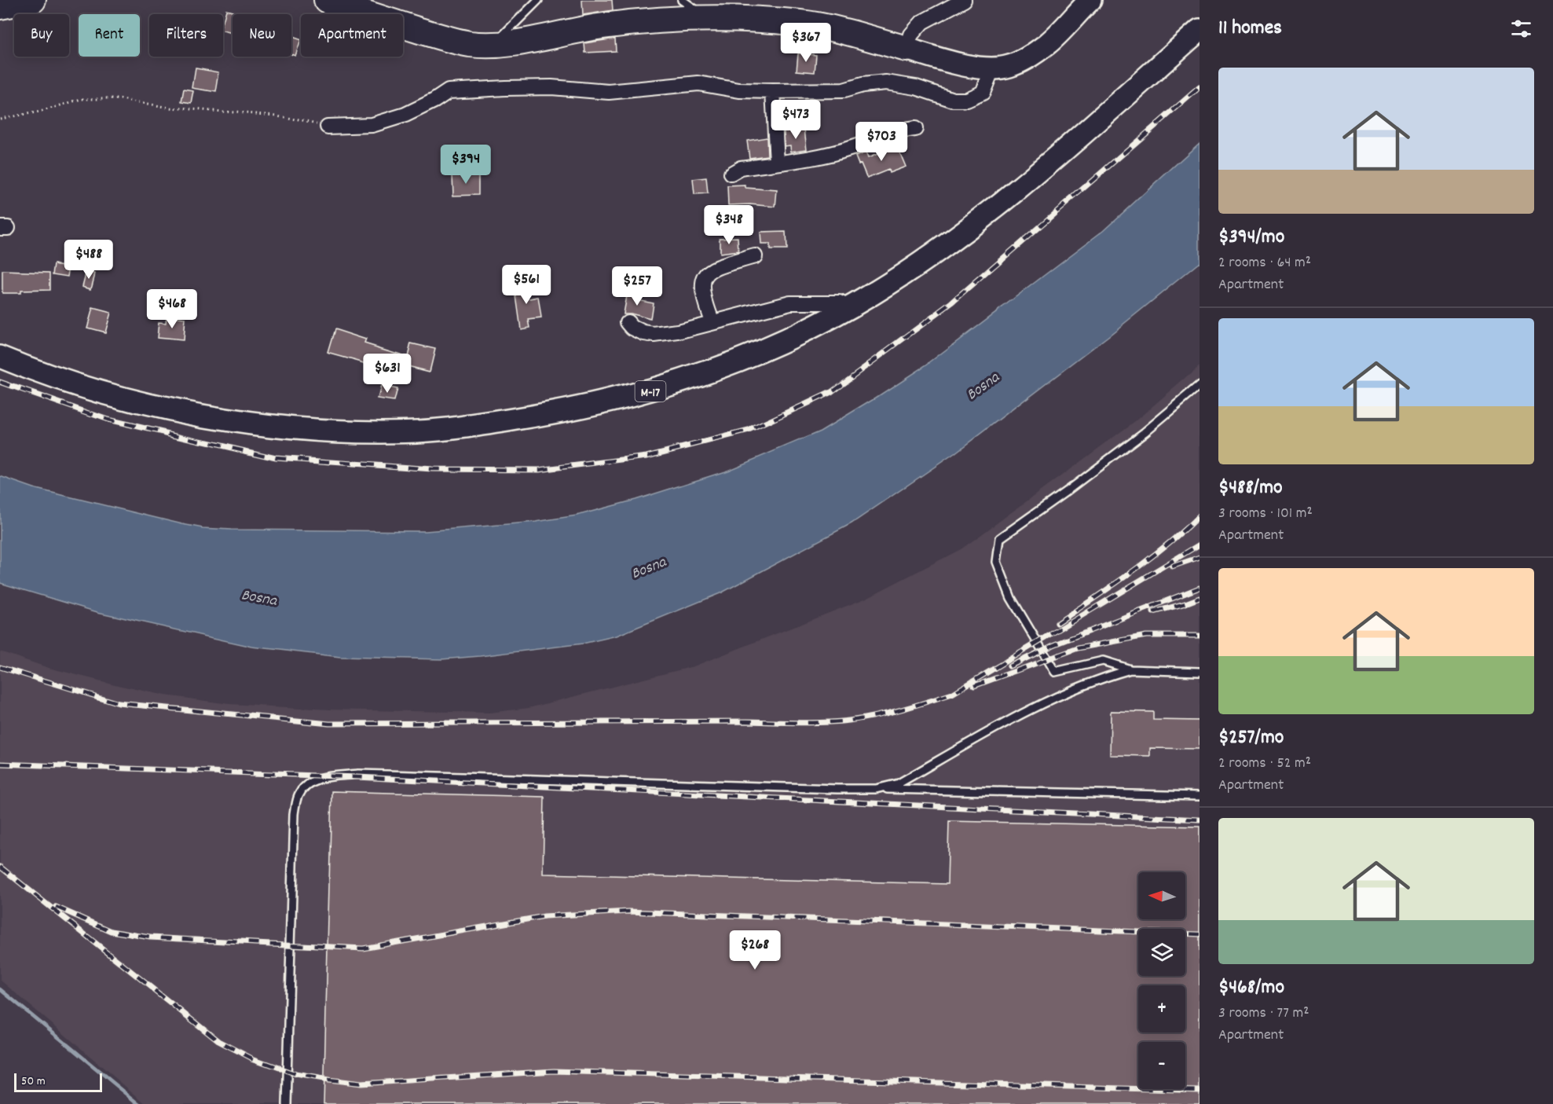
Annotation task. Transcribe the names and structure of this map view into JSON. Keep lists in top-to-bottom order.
{
  "streets": {
    "main road": ["M-17"]
  },
  "water": ["Bosna"],
  "scale_bar": "50 m",
  "north": "left",
  "page": {
    "heading": "11 homes",
    "chip": [
      "Buy",
      "Rent",
      "Filters",
      "New",
      "Apartment"
    ],
    "price": [
      "$367",
      "$473",
      "$703",
      "$394",
      "$348",
      "$488",
      "$561",
      "$257",
      "$468",
      "$631",
      "$268"
    ],
    "list": [
      {
        "name": "$394/mo",
        "note": "2 rooms · 64 m² · Apartment"
      },
      {
        "name": "$488/mo",
        "note": "3 rooms · 101 m² · Apartment"
      },
      {
        "name": "$257/mo",
        "note": "2 rooms · 52 m² · Apartment"
      },
      {
        "name": "$468/mo",
        "note": "3 rooms · 77 m² · Apartment"
      }
    ],
    "map_buttons": ["+", "−"],
    "scale": "50 m"
  }
}
